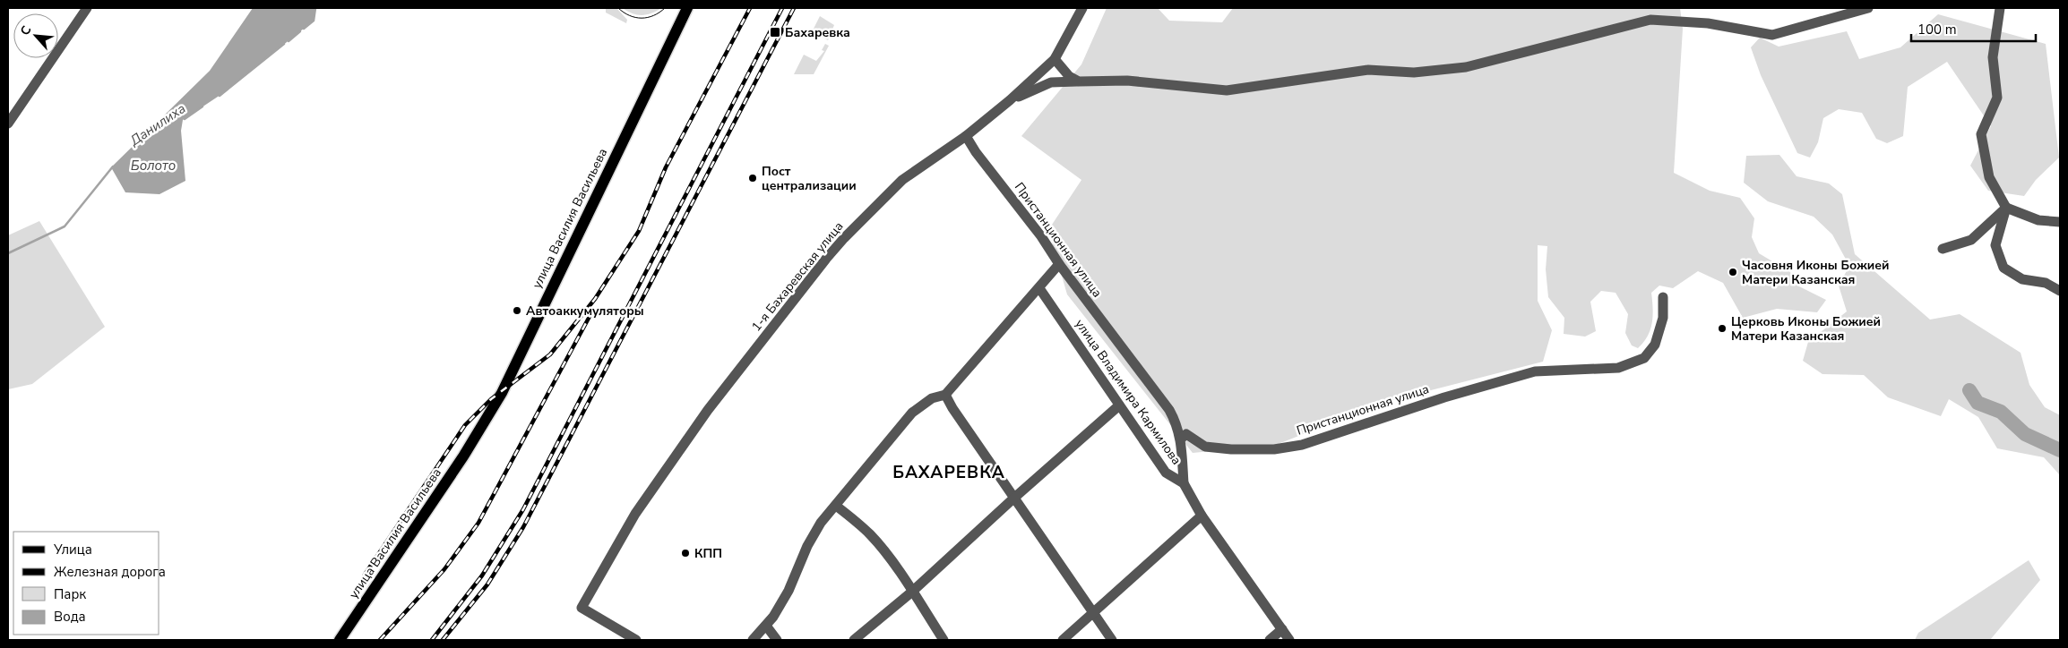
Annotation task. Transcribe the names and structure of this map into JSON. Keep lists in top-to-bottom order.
{
  "streets": {
    "main road": ["улица Василия Васильева"],
    "street": ["Пристанционная улица", "1-я Бахаревская улица", "улица Владимира Кармилова"]
  },
  "crossings": [
    ["Пристанционная улица", "1-я Бахаревская улица"]
  ],
  "districts": ["БАХАРЕВКА"],
  "water": ["Данилиха", "Болото"],
  "places": {
    "transit": ["Бахаревка"],
    "other": [
      "Пост централизации",
      "Часовня Иконы Божией Матери Казанская",
      "Автоаккумуляторы",
      "Церковь Иконы Божией Матери Казанская",
      "КПП"
    ]
  },
  "legend": [
    "Улица",
    "Железная дорога",
    "Парк",
    "Вода"
  ],
  "scale_bar": "100 m",
  "north": "top left"
}
